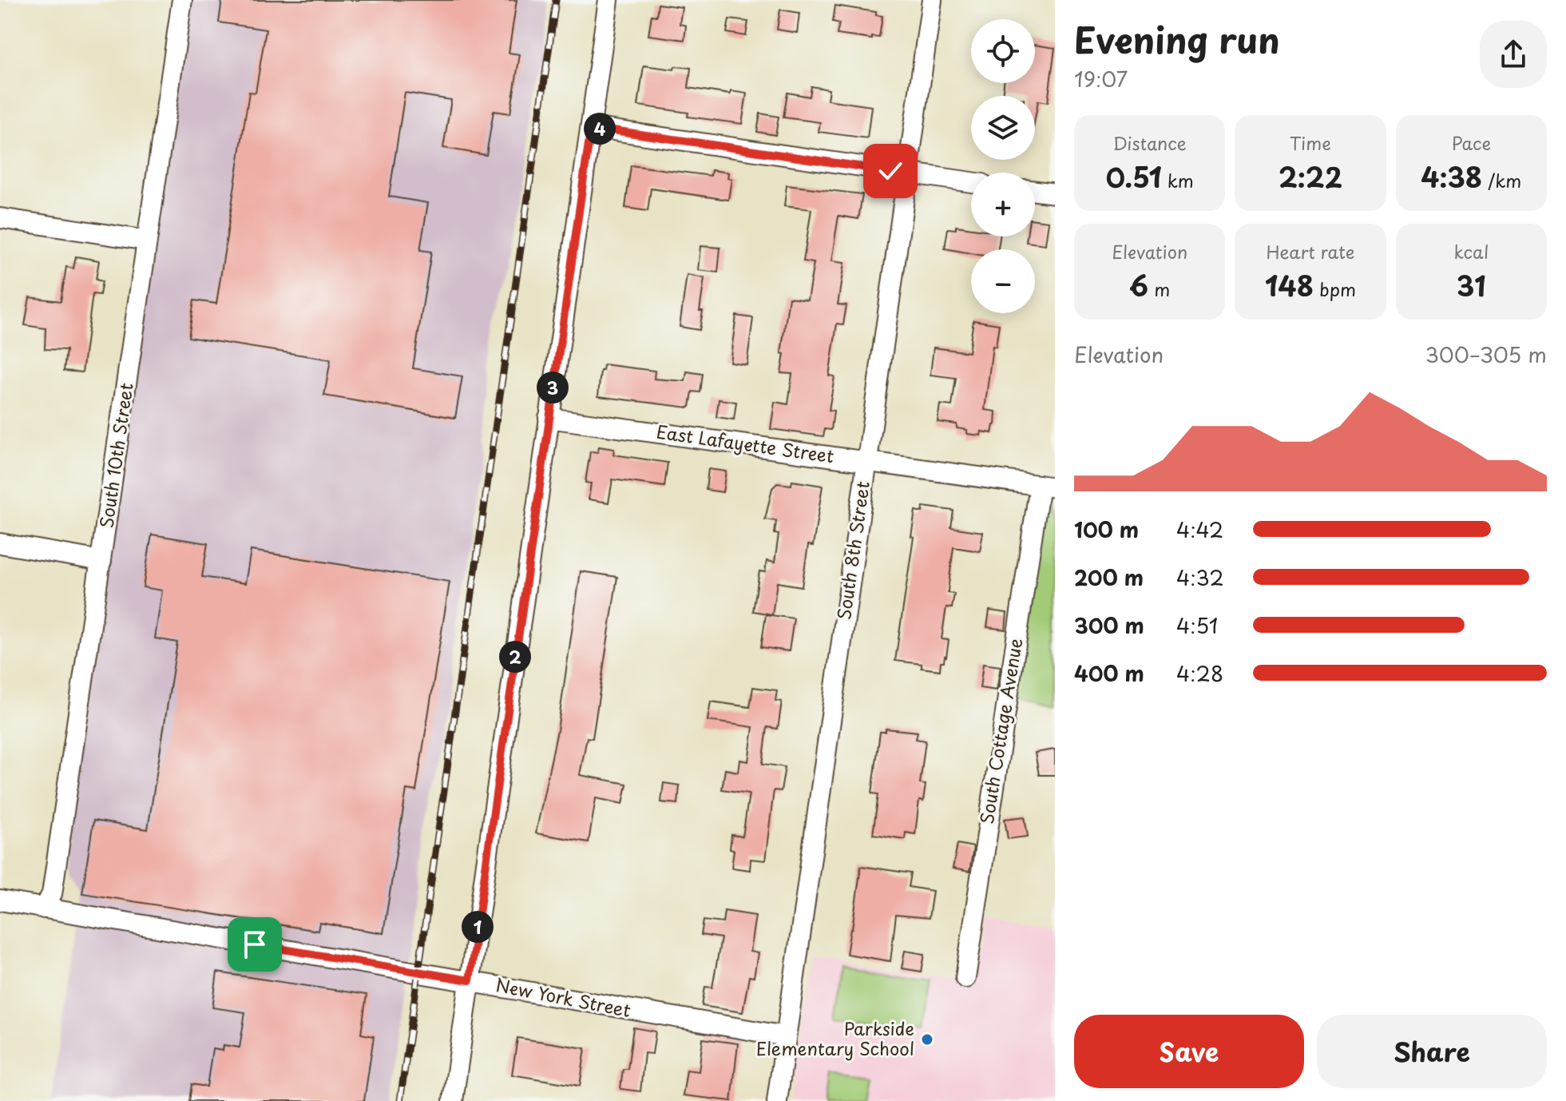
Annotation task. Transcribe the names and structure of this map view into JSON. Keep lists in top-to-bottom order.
{
  "streets": {
    "street": [
      "East Lafayette Street",
      "South 10th Street",
      "South 8th Street",
      "South Cottage Avenue",
      "New York Street"
    ]
  },
  "crossings": [
    ["East Lafayette Street", "South 8th Street"],
    ["East Lafayette Street", "South Cottage Avenue"],
    ["South 10th Street", "New York Street"],
    ["South 8th Street", "New York Street"]
  ],
  "places": ["Parkside Elementary School"],
  "page": {
    "heading": ["Evening run", "19:07"],
    "map_buttons": ["+", "−"],
    "stats": [
      ["Distance", "0.51 km"],
      ["Time", "2:22"],
      ["Pace", "4:38 /km"],
      ["Elevation", "6 m"],
      ["Heart rate", "148 bpm"],
      ["kcal", "31"]
    ],
    "pins": [
      "4",
      "3",
      "2",
      "1"
    ],
    "chart": ["Elevation", "300–305 m"],
    "list": [
      {
        "name": "100 m",
        "note": "4:42"
      },
      {
        "name": "200 m",
        "note": "4:32"
      },
      {
        "name": "300 m",
        "note": "4:51"
      },
      {
        "name": "400 m",
        "note": "4:28"
      }
    ],
    "buttons": ["Save", "Share"]
  }
}
